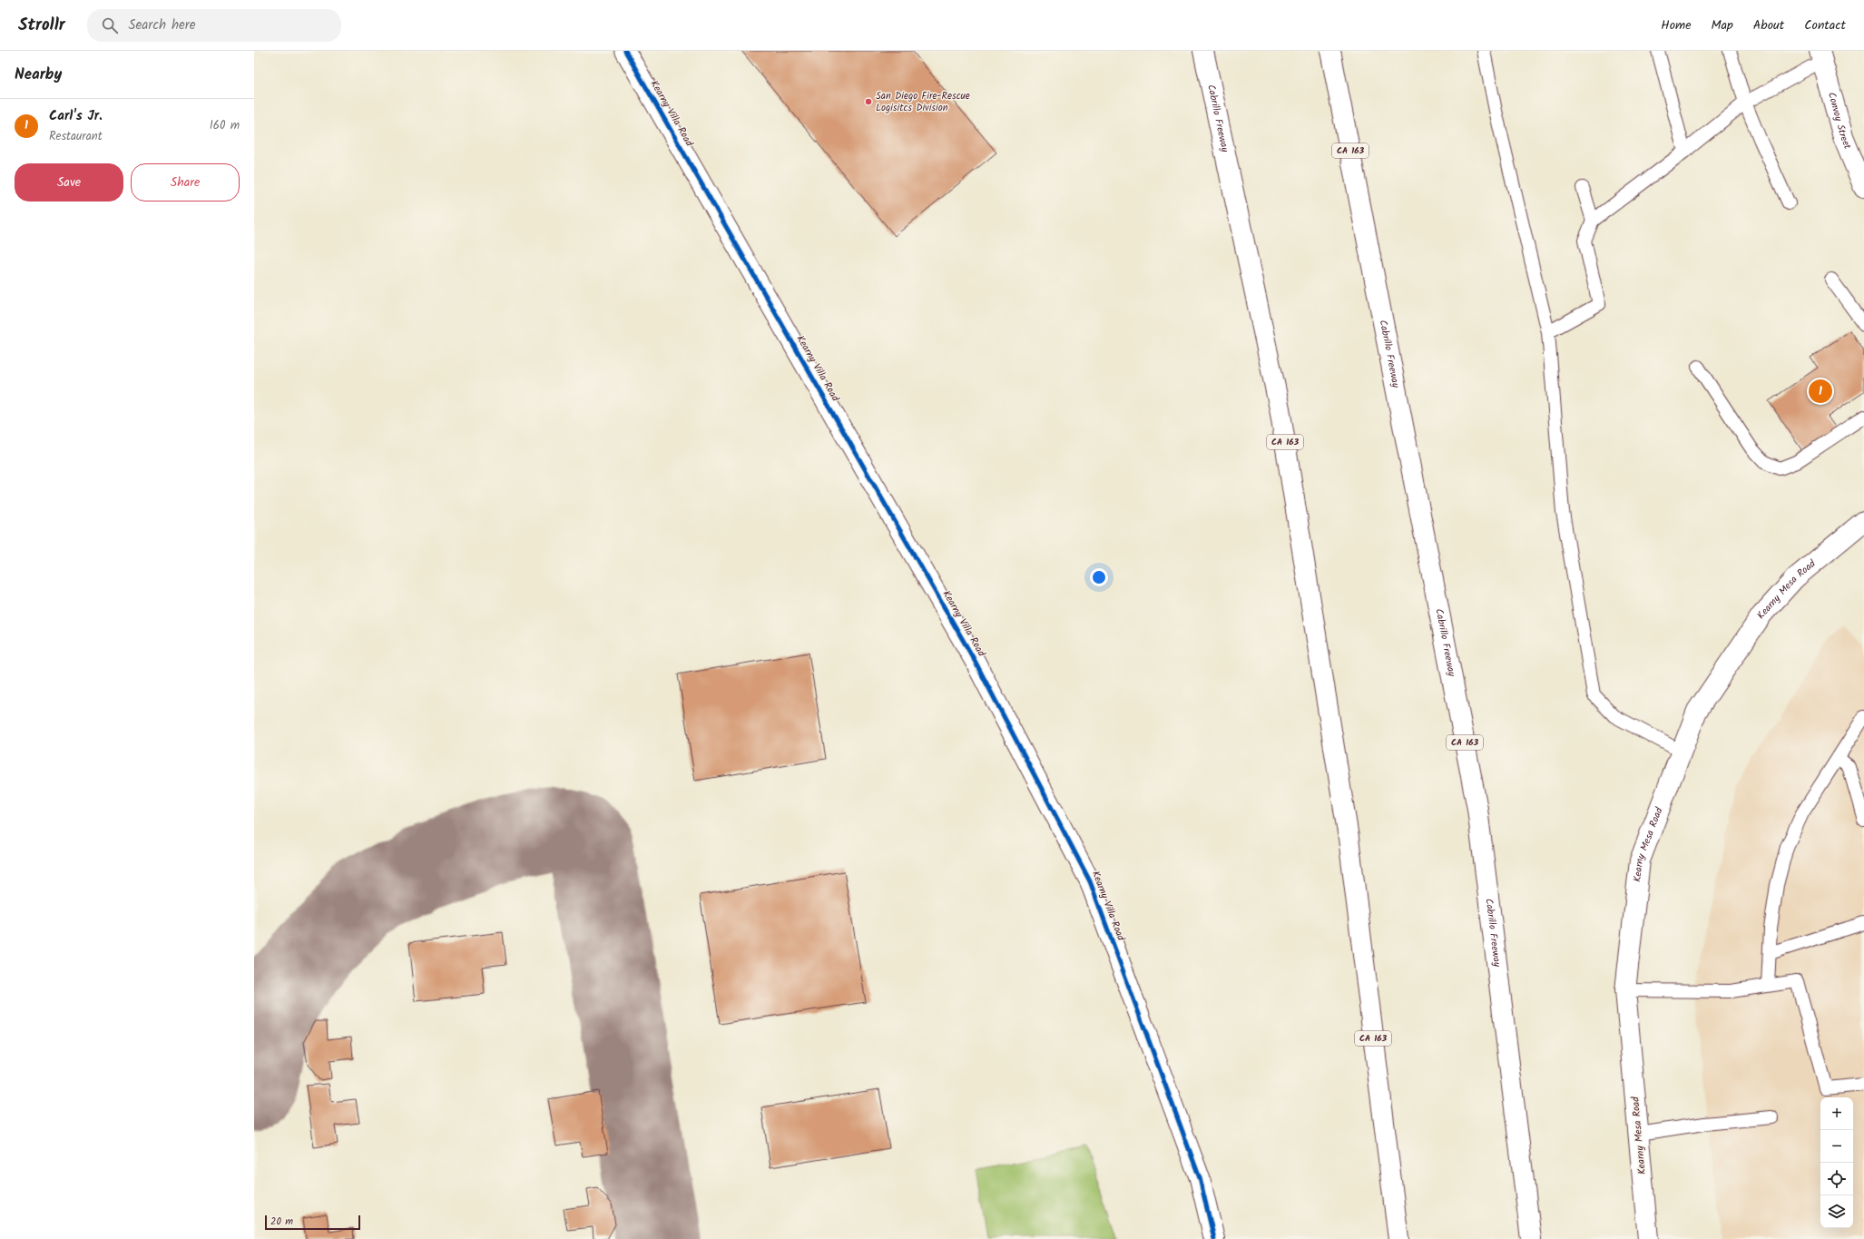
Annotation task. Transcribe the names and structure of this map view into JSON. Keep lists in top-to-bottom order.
{
  "streets": {
    "main road": [
      "Kearny Villa Road",
      "Cabrillo Freeway",
      "Convoy Street",
      "CA 163",
      "Kearny Mesa Road"
    ]
  },
  "places": ["San Diego Fire-Rescue Logisitcs Division"],
  "scale_bar": "20 m",
  "page": {
    "header": "Strollr",
    "search": "Search here",
    "nav": [
      "Home",
      "Map",
      "About",
      "Contact"
    ],
    "heading": "Nearby",
    "list": [
      {
        "mark": "1",
        "name": "Carl's Jr.",
        "note": "Restaurant",
        "value": "160 m"
      }
    ],
    "buttons": ["Save", "Share"],
    "pins": "1",
    "map_buttons": ["+", "−"],
    "scale": "20 m"
  }
}
